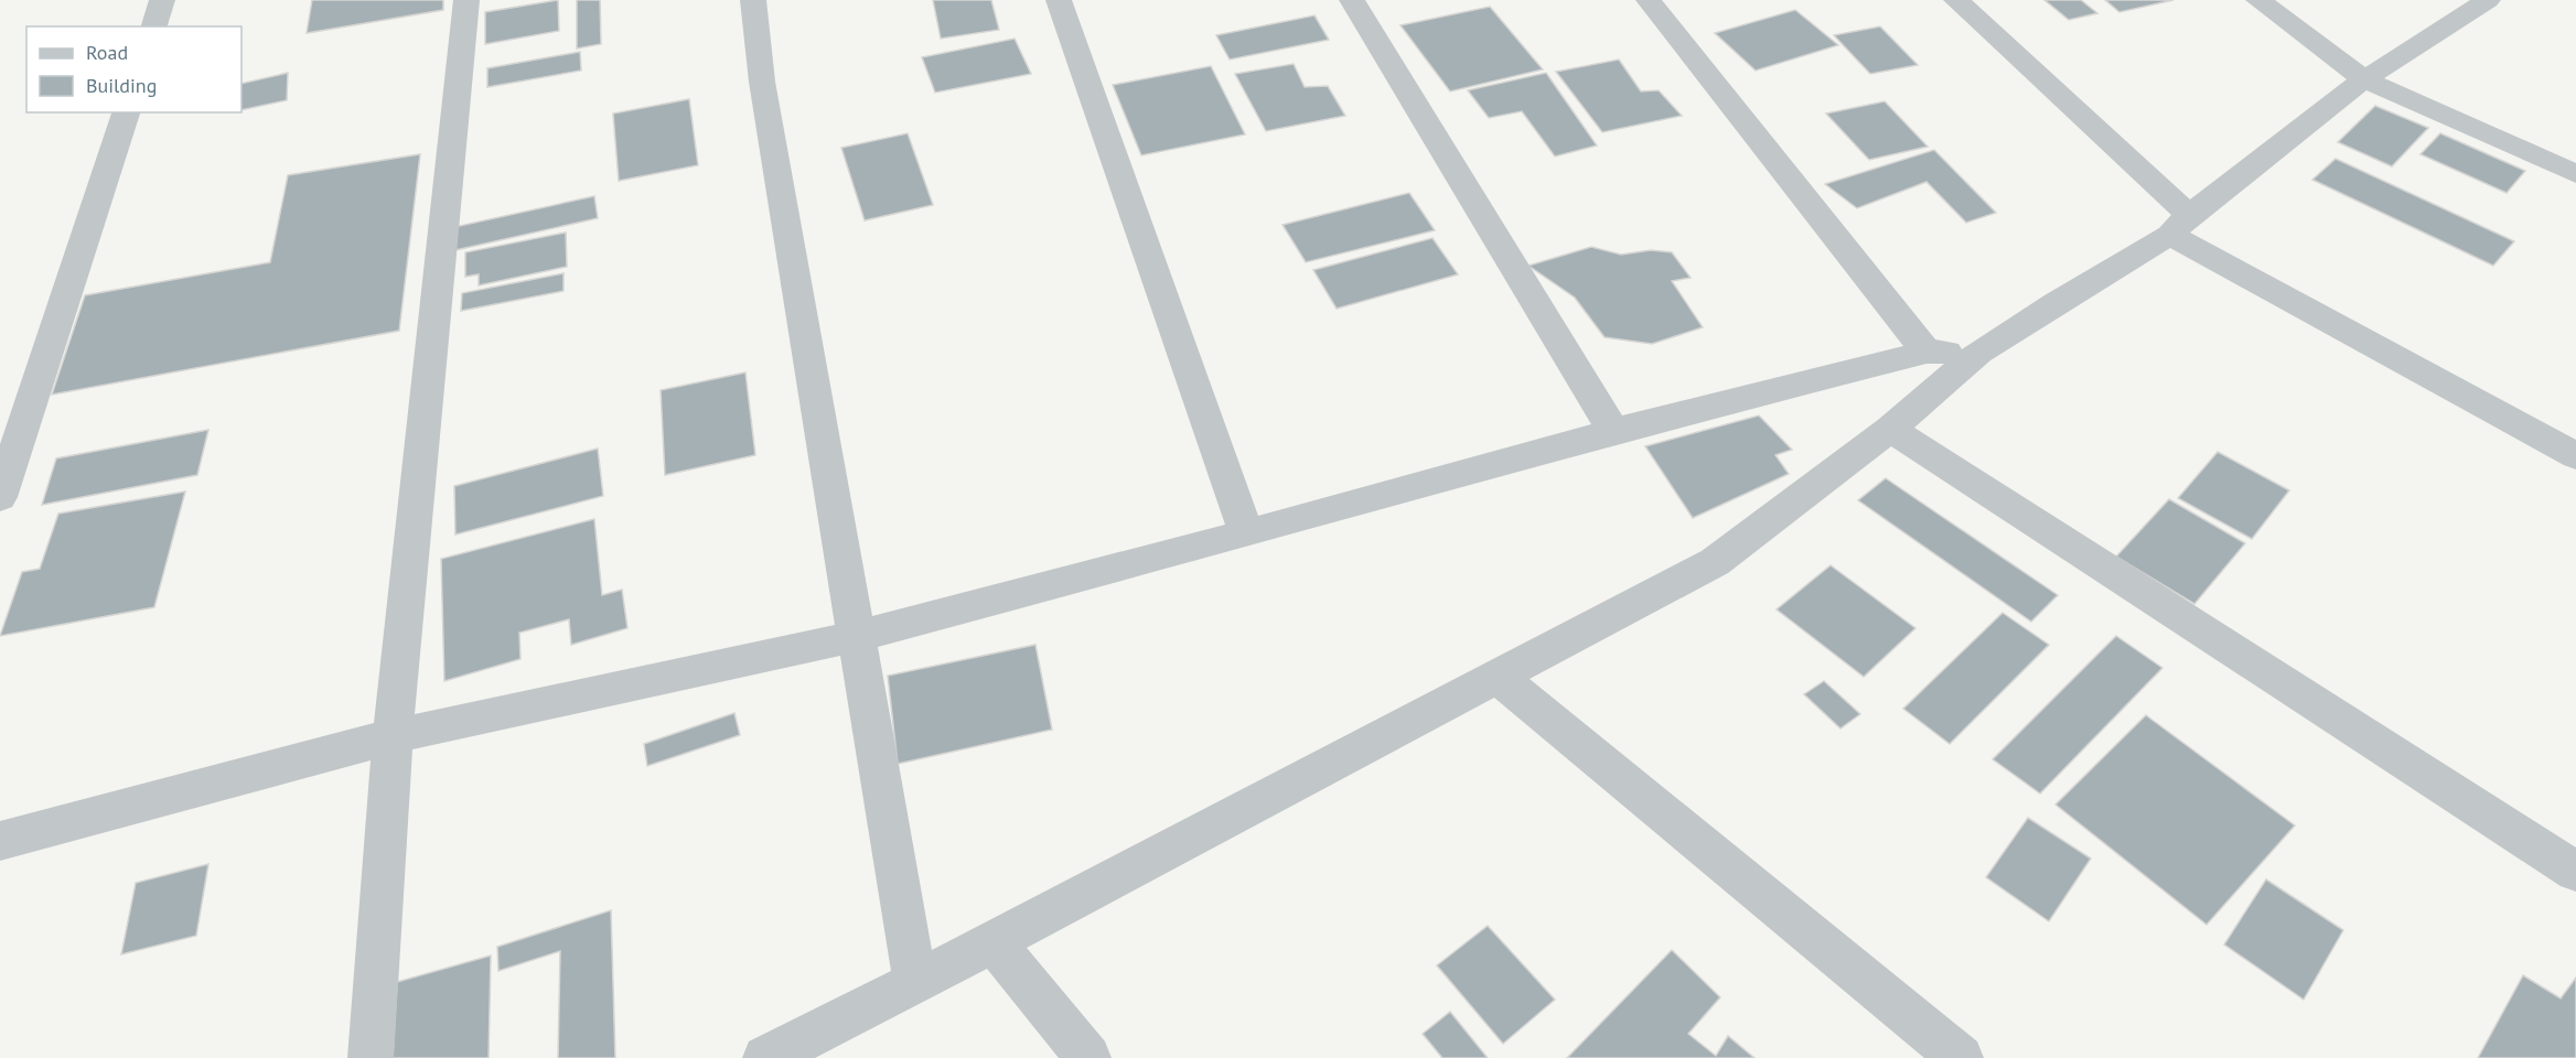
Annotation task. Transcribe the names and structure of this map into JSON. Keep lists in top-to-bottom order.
{
  "legend": ["Road", "Building"]
}
